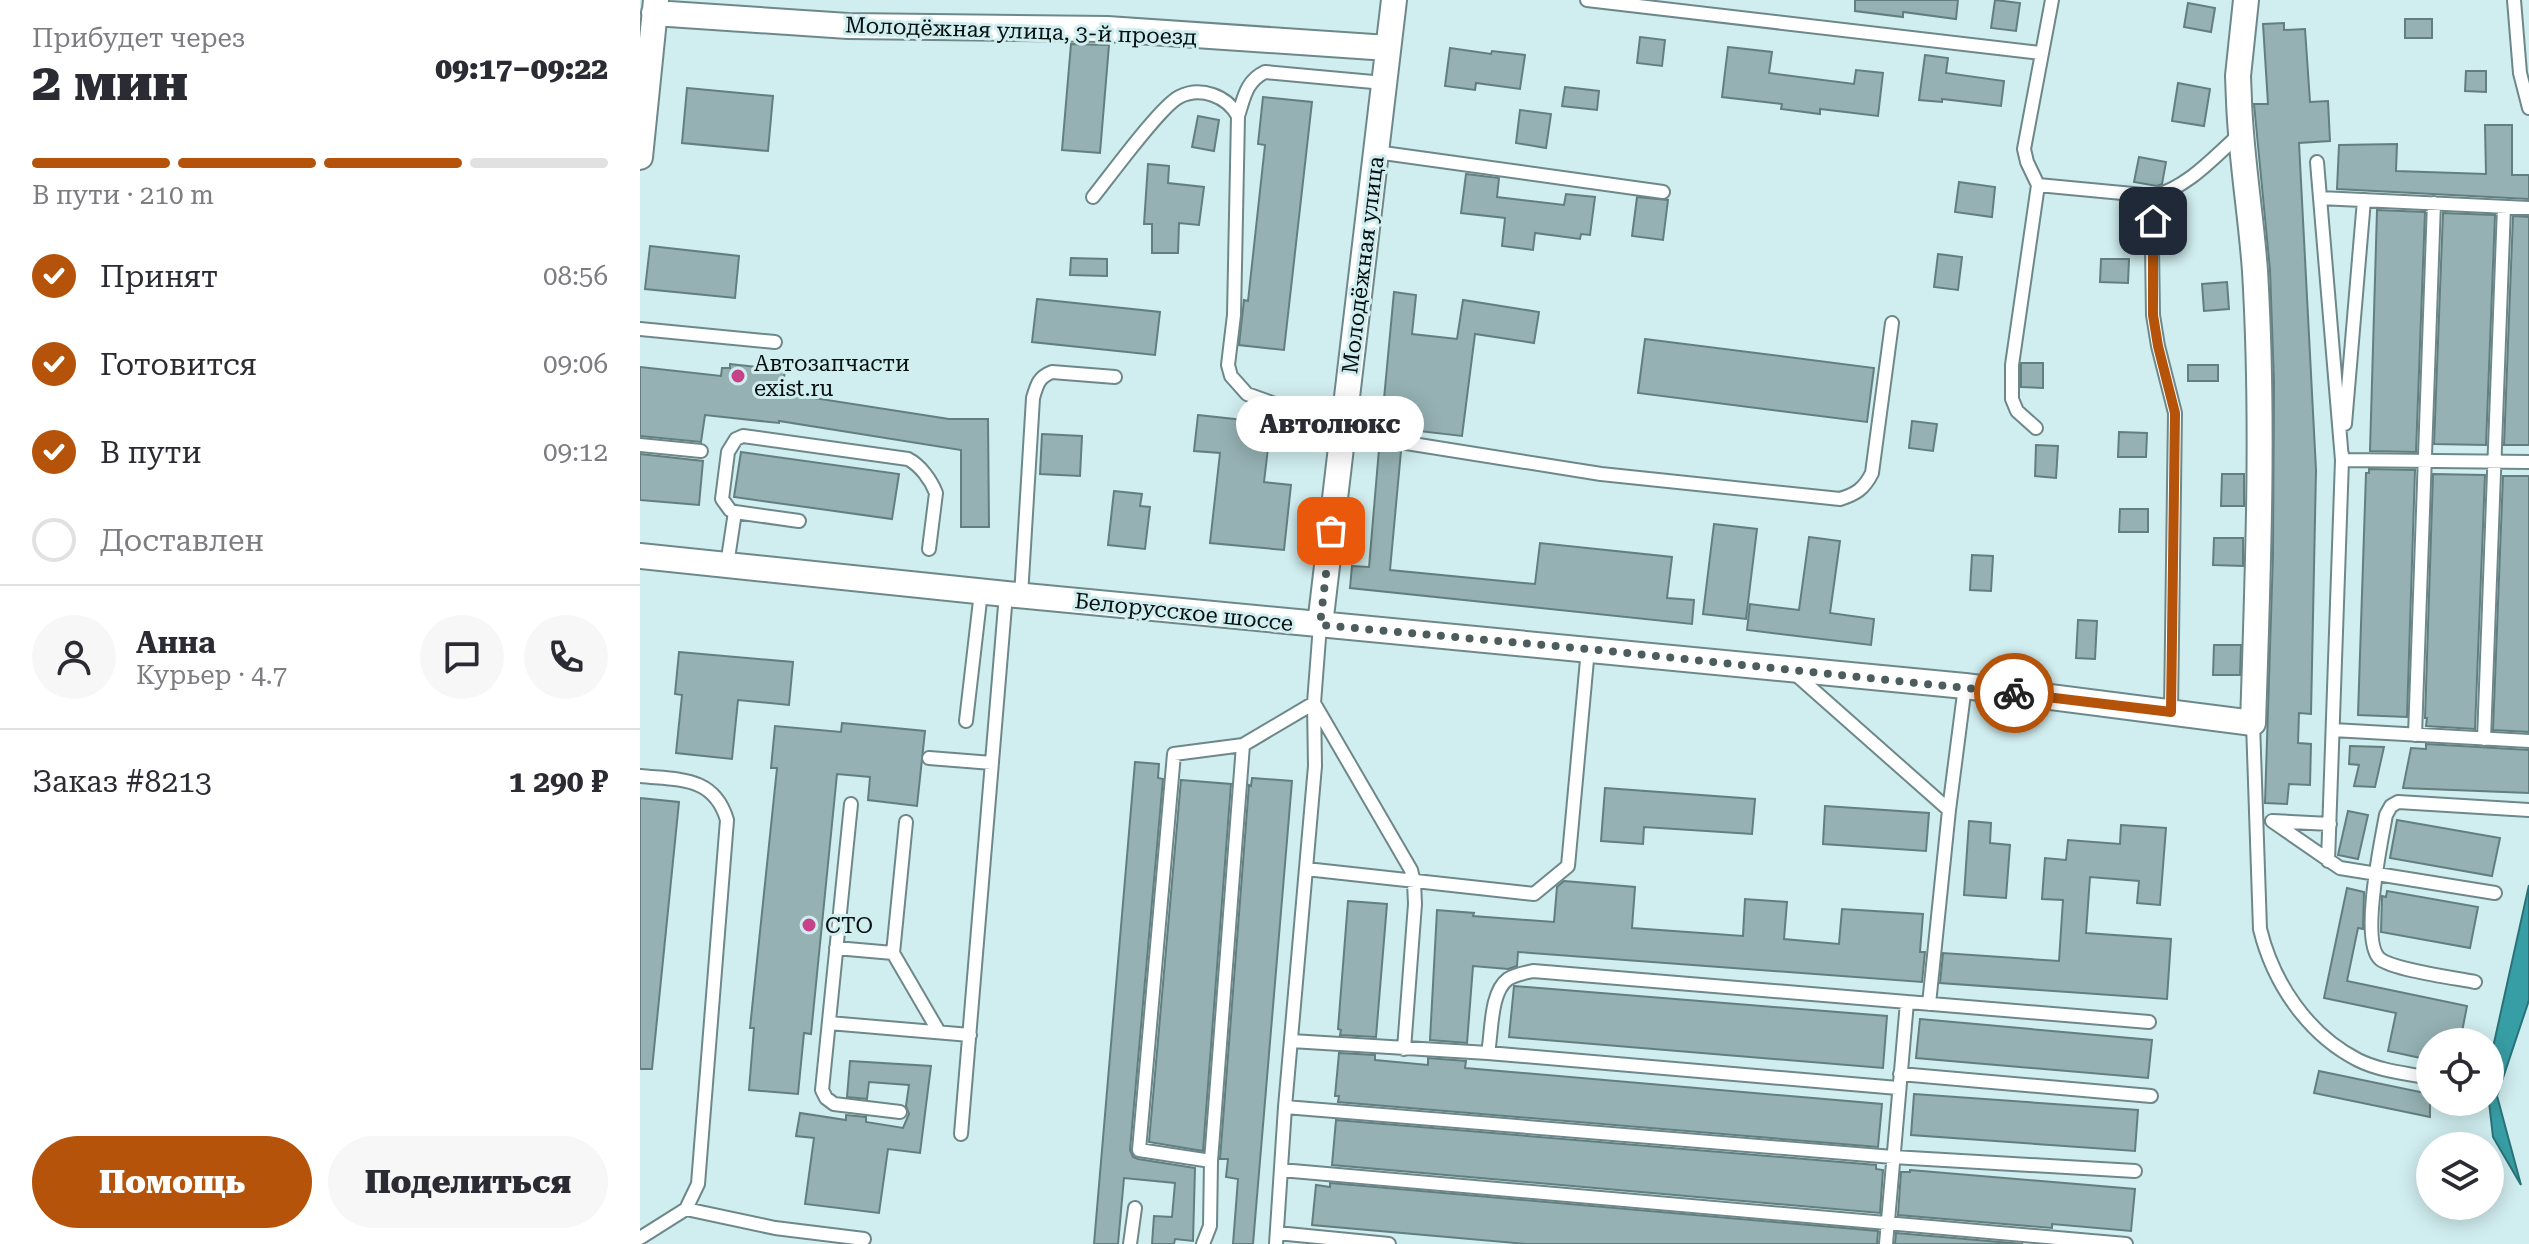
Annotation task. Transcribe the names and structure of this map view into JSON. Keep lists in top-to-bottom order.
{
  "streets": {
    "street": ["Молодёжная улица, 3-й проезд", "Молодёжная улица", "Белорусское шоссе"]
  },
  "crossings": [
    ["Молодёжная улица, 3-й проезд", "Молодёжная улица"],
    ["Молодёжная улица", "Белорусское шоссе"]
  ],
  "places": ["Автозапчасти exist.ru", "Автолюкс", "СТО"],
  "page": {
    "heading": ["2 мин", "Прибудет через", "09:17–09:22"],
    "panel": [
      "Анна",
      "Курьер · 4.7",
      "Заказ #8213",
      "1 290 ₽"
    ],
    "bar": "В пути · 210 m",
    "list": [
      ["Принят", "08:56"],
      ["Готовится", "09:06"],
      ["В пути", "09:12"],
      "Доставлен"
    ],
    "bubble": "Автолюкс",
    "buttons": ["Помощь", "Поделиться"]
  }
}
